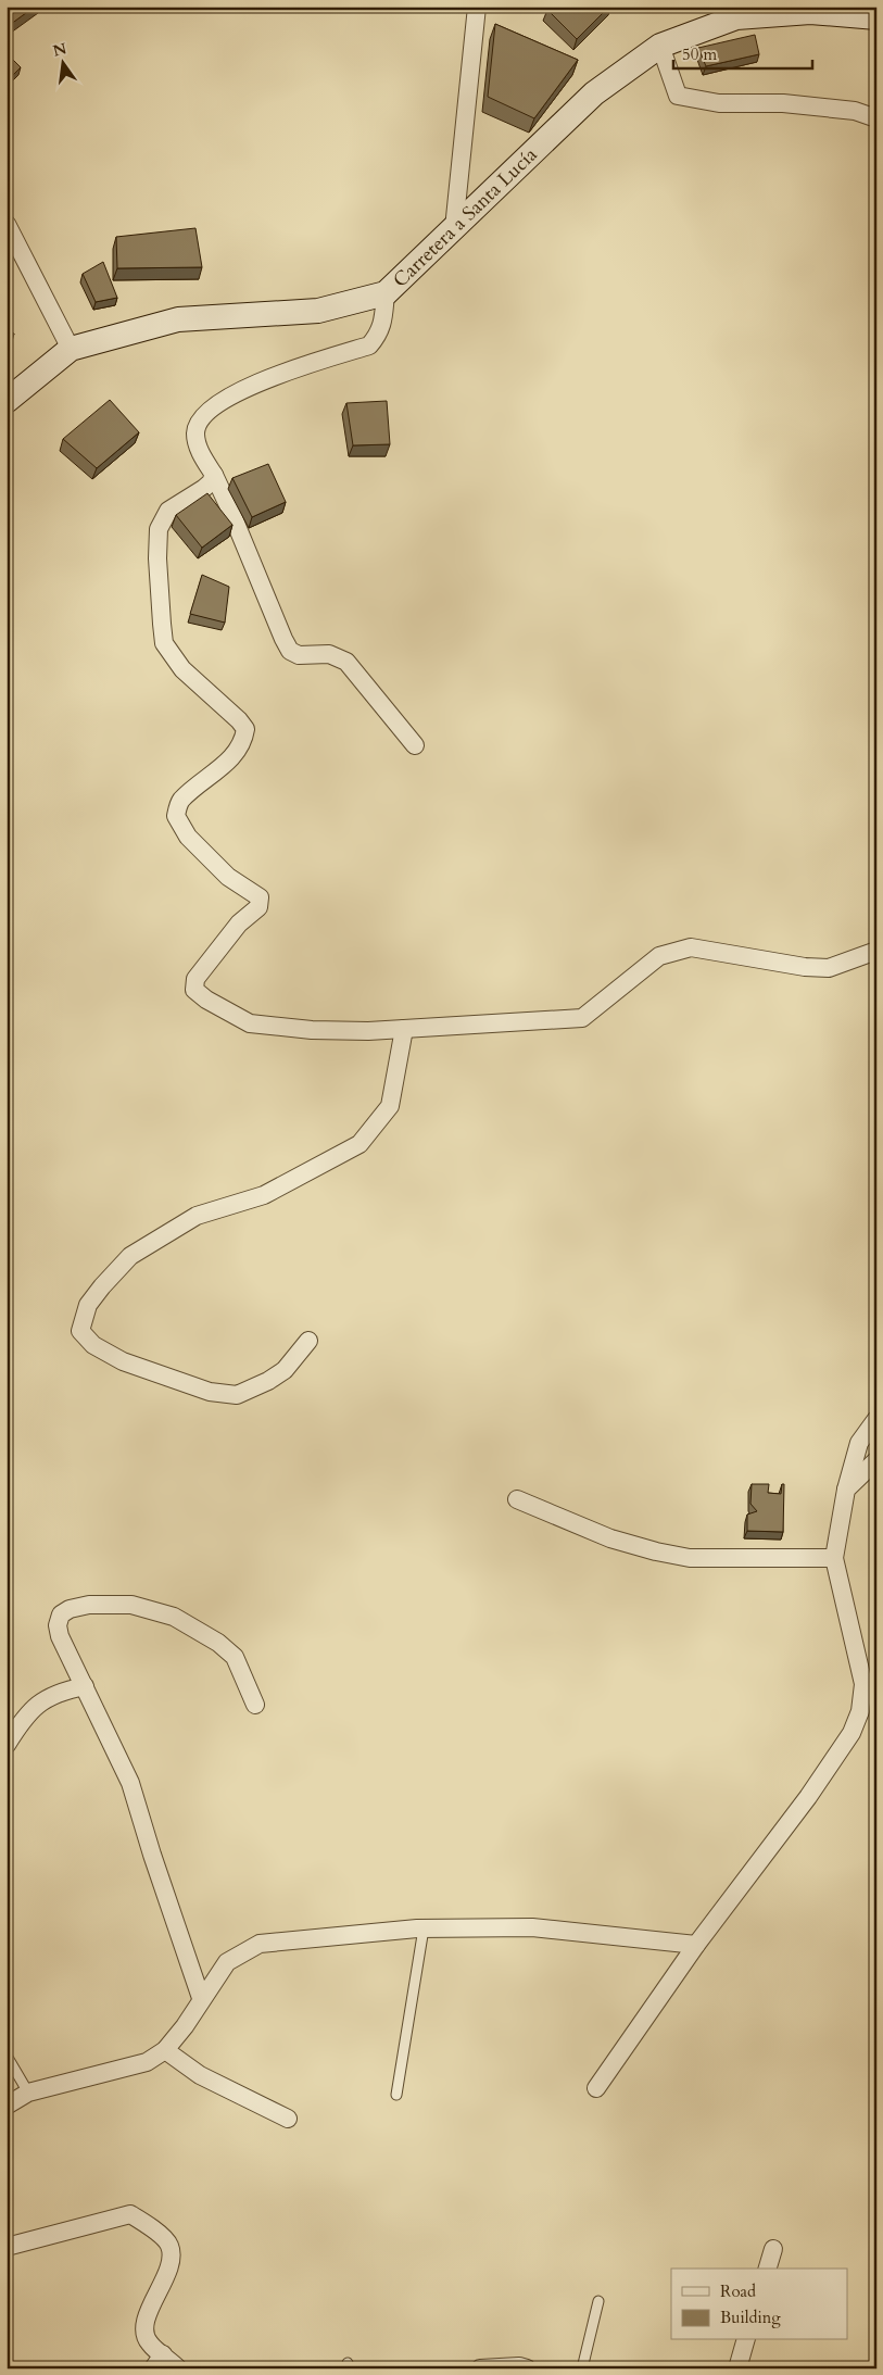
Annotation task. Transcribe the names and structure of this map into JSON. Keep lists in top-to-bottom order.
{
  "streets": {
    "main road": ["Carretera a Santa Lucía"]
  },
  "legend": ["Road", "Building"],
  "scale_bar": "50 m",
  "north": "top"
}
